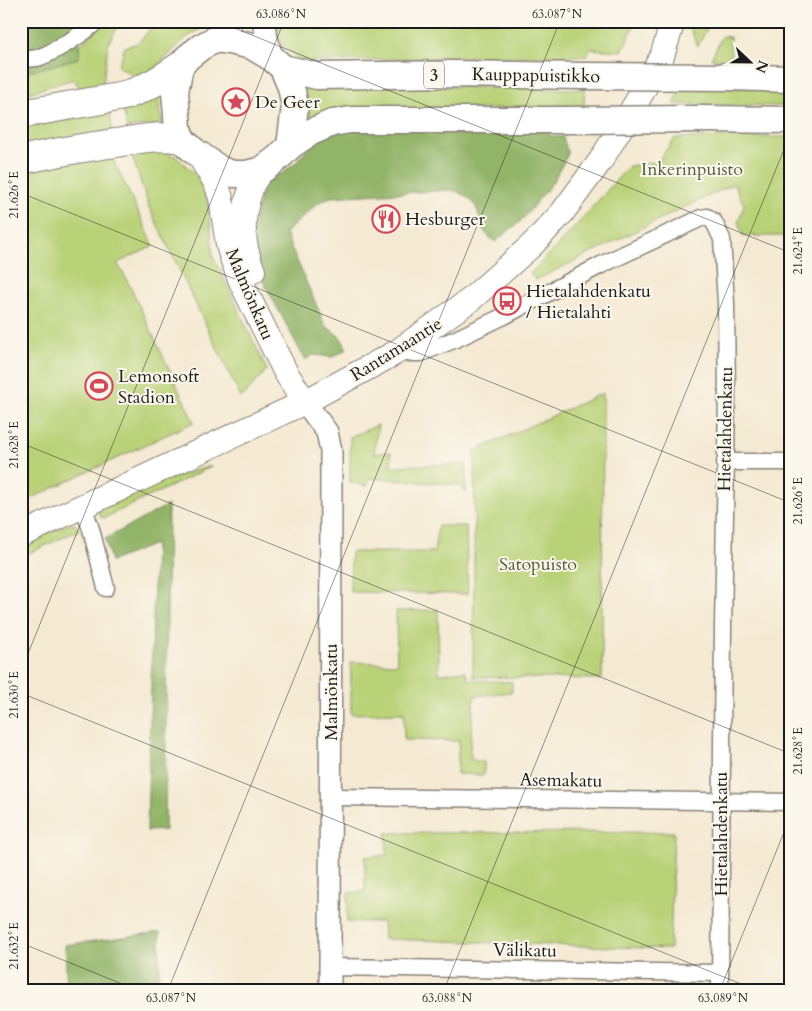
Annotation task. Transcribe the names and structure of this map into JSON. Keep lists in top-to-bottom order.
{
  "streets": {
    "highway": ["3"],
    "main road": ["Kauppapuistikko", "Malmönkatu", "Rantamaantie"],
    "street": ["Hietalahdenkatu", "Asemakatu", "Välikatu"]
  },
  "crossings": [
    ["3", "Kauppapuistikko"],
    ["3", "Malmönkatu"],
    ["Kauppapuistikko", "Malmönkatu"],
    ["Malmönkatu", "Rantamaantie"],
    ["Malmönkatu", "Asemakatu"],
    ["Malmönkatu", "Välikatu"],
    ["Rantamaantie", "Hietalahdenkatu"],
    ["Hietalahdenkatu", "Asemakatu"],
    ["Hietalahdenkatu", "Välikatu"]
  ],
  "parks": ["Inkerinpuisto", "Satopuisto"],
  "places": {
    "place": ["De Geer"],
    "restaurant": ["Hesburger"],
    "bus stop": ["Hietalahdenkatu / Hietalahti"],
    "sports": ["Lemonsoft Stadion"]
  },
  "north": "right",
  "coordinates": [
    "63.086°N",
    "63.087°N",
    "21.626°E",
    "21.624°E",
    "21.628°E",
    "21.630°E",
    "21.632°E",
    "63.088°N",
    "63.089°N"
  ]
}
